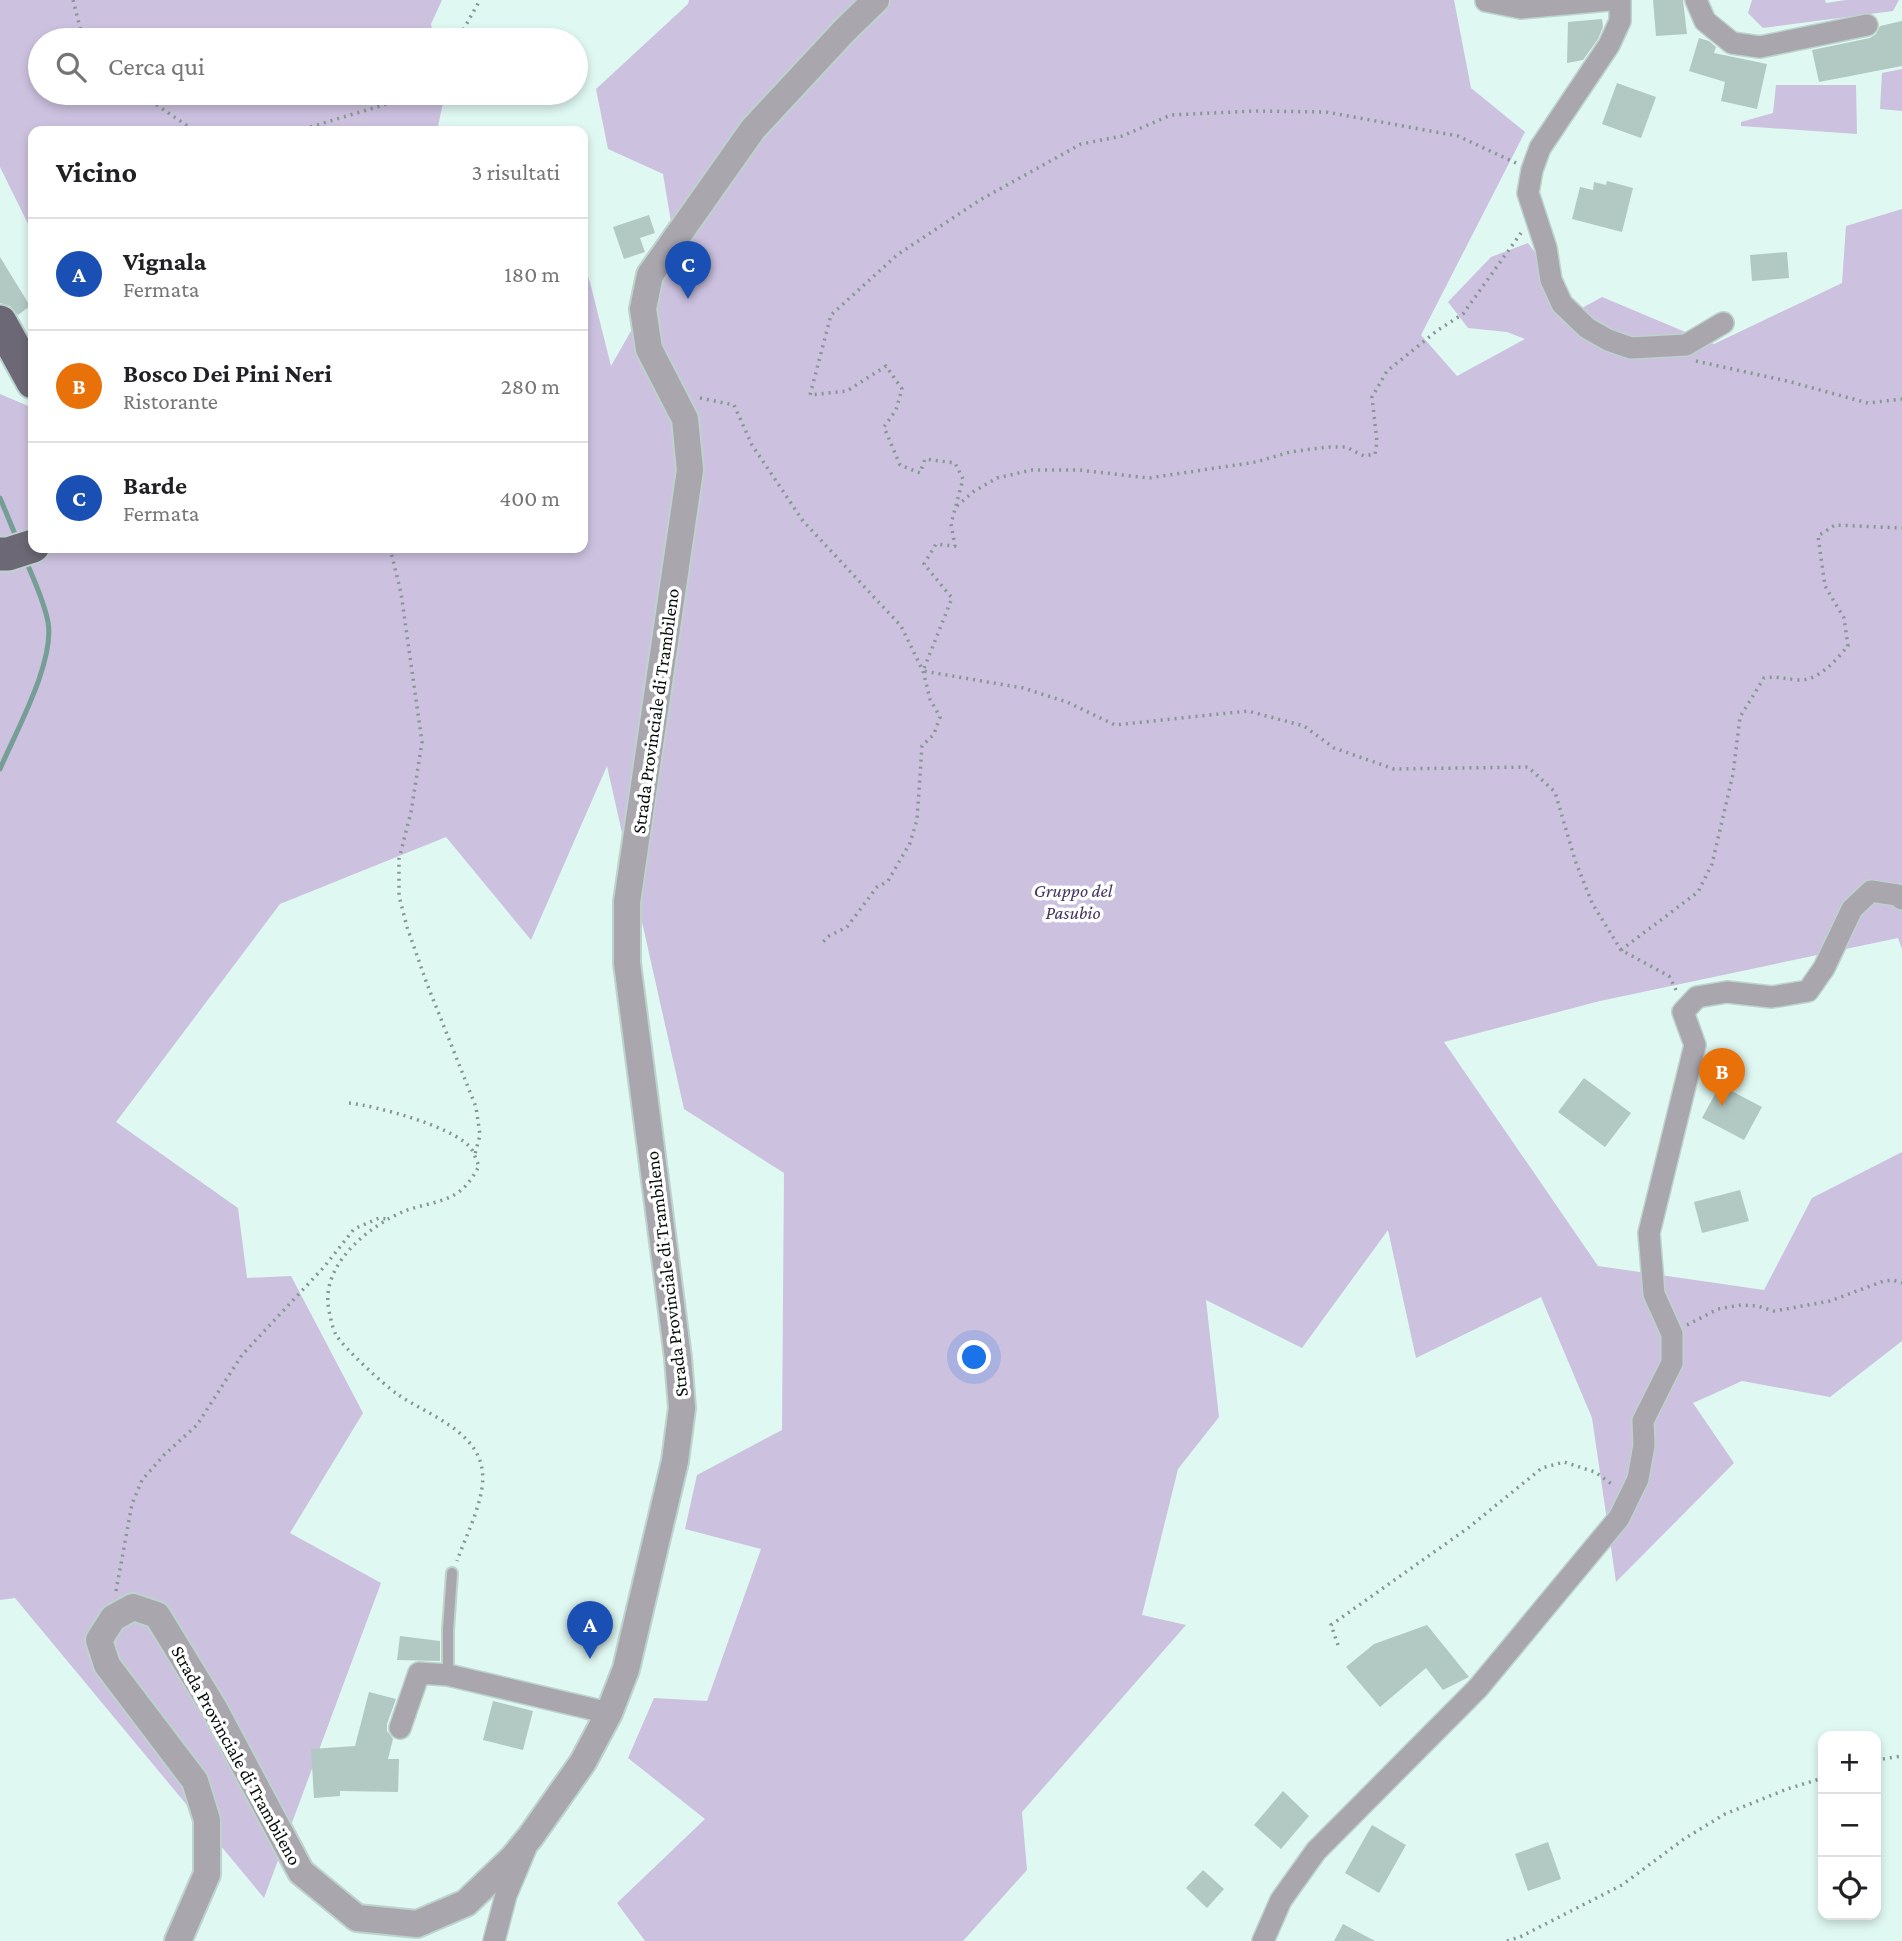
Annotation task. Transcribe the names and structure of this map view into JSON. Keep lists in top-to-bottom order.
{
  "streets": {
    "street": ["Strada Provinciale di Trambileno"]
  },
  "parks": ["Gruppo del Pasubio"],
  "page": {
    "search": "Cerca qui",
    "heading": ["Vicino", "3 risultati"],
    "list": [
      {
        "mark": "A",
        "name": "Vignala",
        "note": "Fermata",
        "value": "180 m"
      },
      {
        "mark": "B",
        "name": "Bosco Dei Pini Neri",
        "note": "Ristorante",
        "value": "280 m"
      },
      {
        "mark": "C",
        "name": "Barde",
        "note": "Fermata",
        "value": "400 m"
      }
    ],
    "pins": ["C", "B", "A"],
    "map_buttons": ["+", "−"]
  }
}
